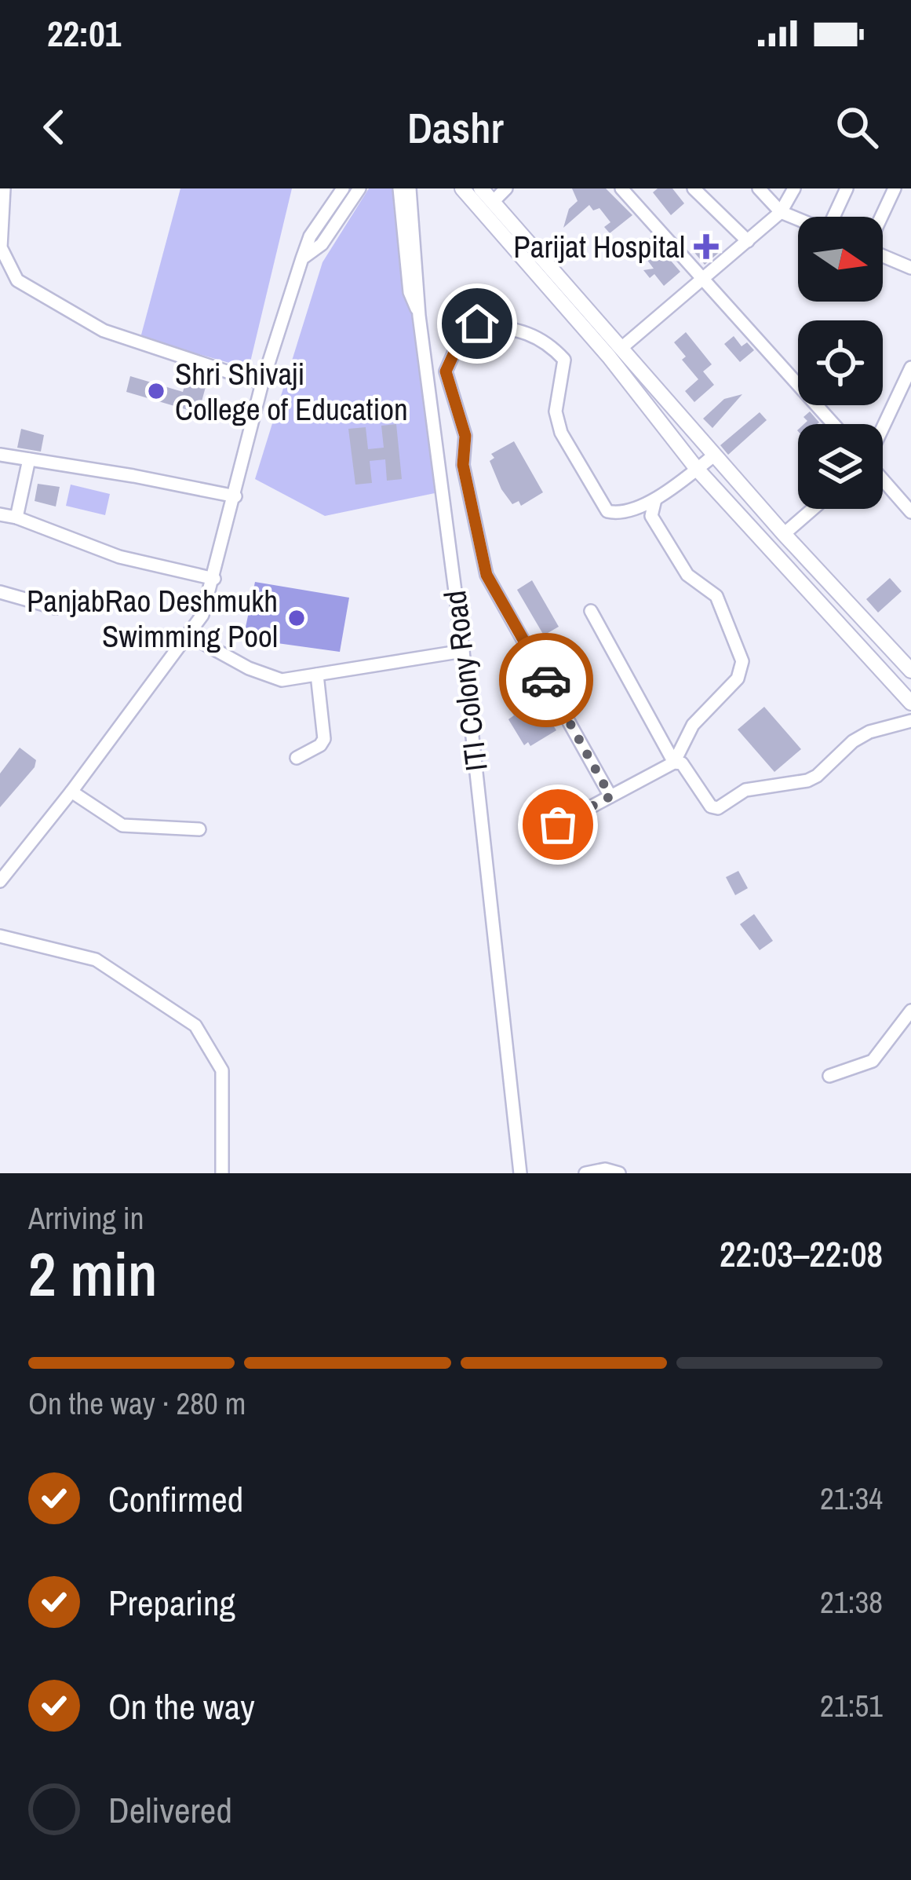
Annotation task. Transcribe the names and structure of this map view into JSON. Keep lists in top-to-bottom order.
{
  "streets": {
    "street": ["ITI Colony Road"]
  },
  "places": {
    "health": ["Parijat Hospital"],
    "other": ["Shri Shivaji College of Education", "PanjabRao Deshmukh Swimming Pool"]
  },
  "north": "right",
  "page": {
    "status": "22:01",
    "header": "Dashr",
    "heading": ["2 min", "Arriving in", "22:03–22:08"],
    "bar": "On the way · 280 m",
    "list": [
      ["Confirmed", "21:34"],
      ["Preparing", "21:38"],
      ["On the way", "21:51"],
      "Delivered"
    ]
  }
}
